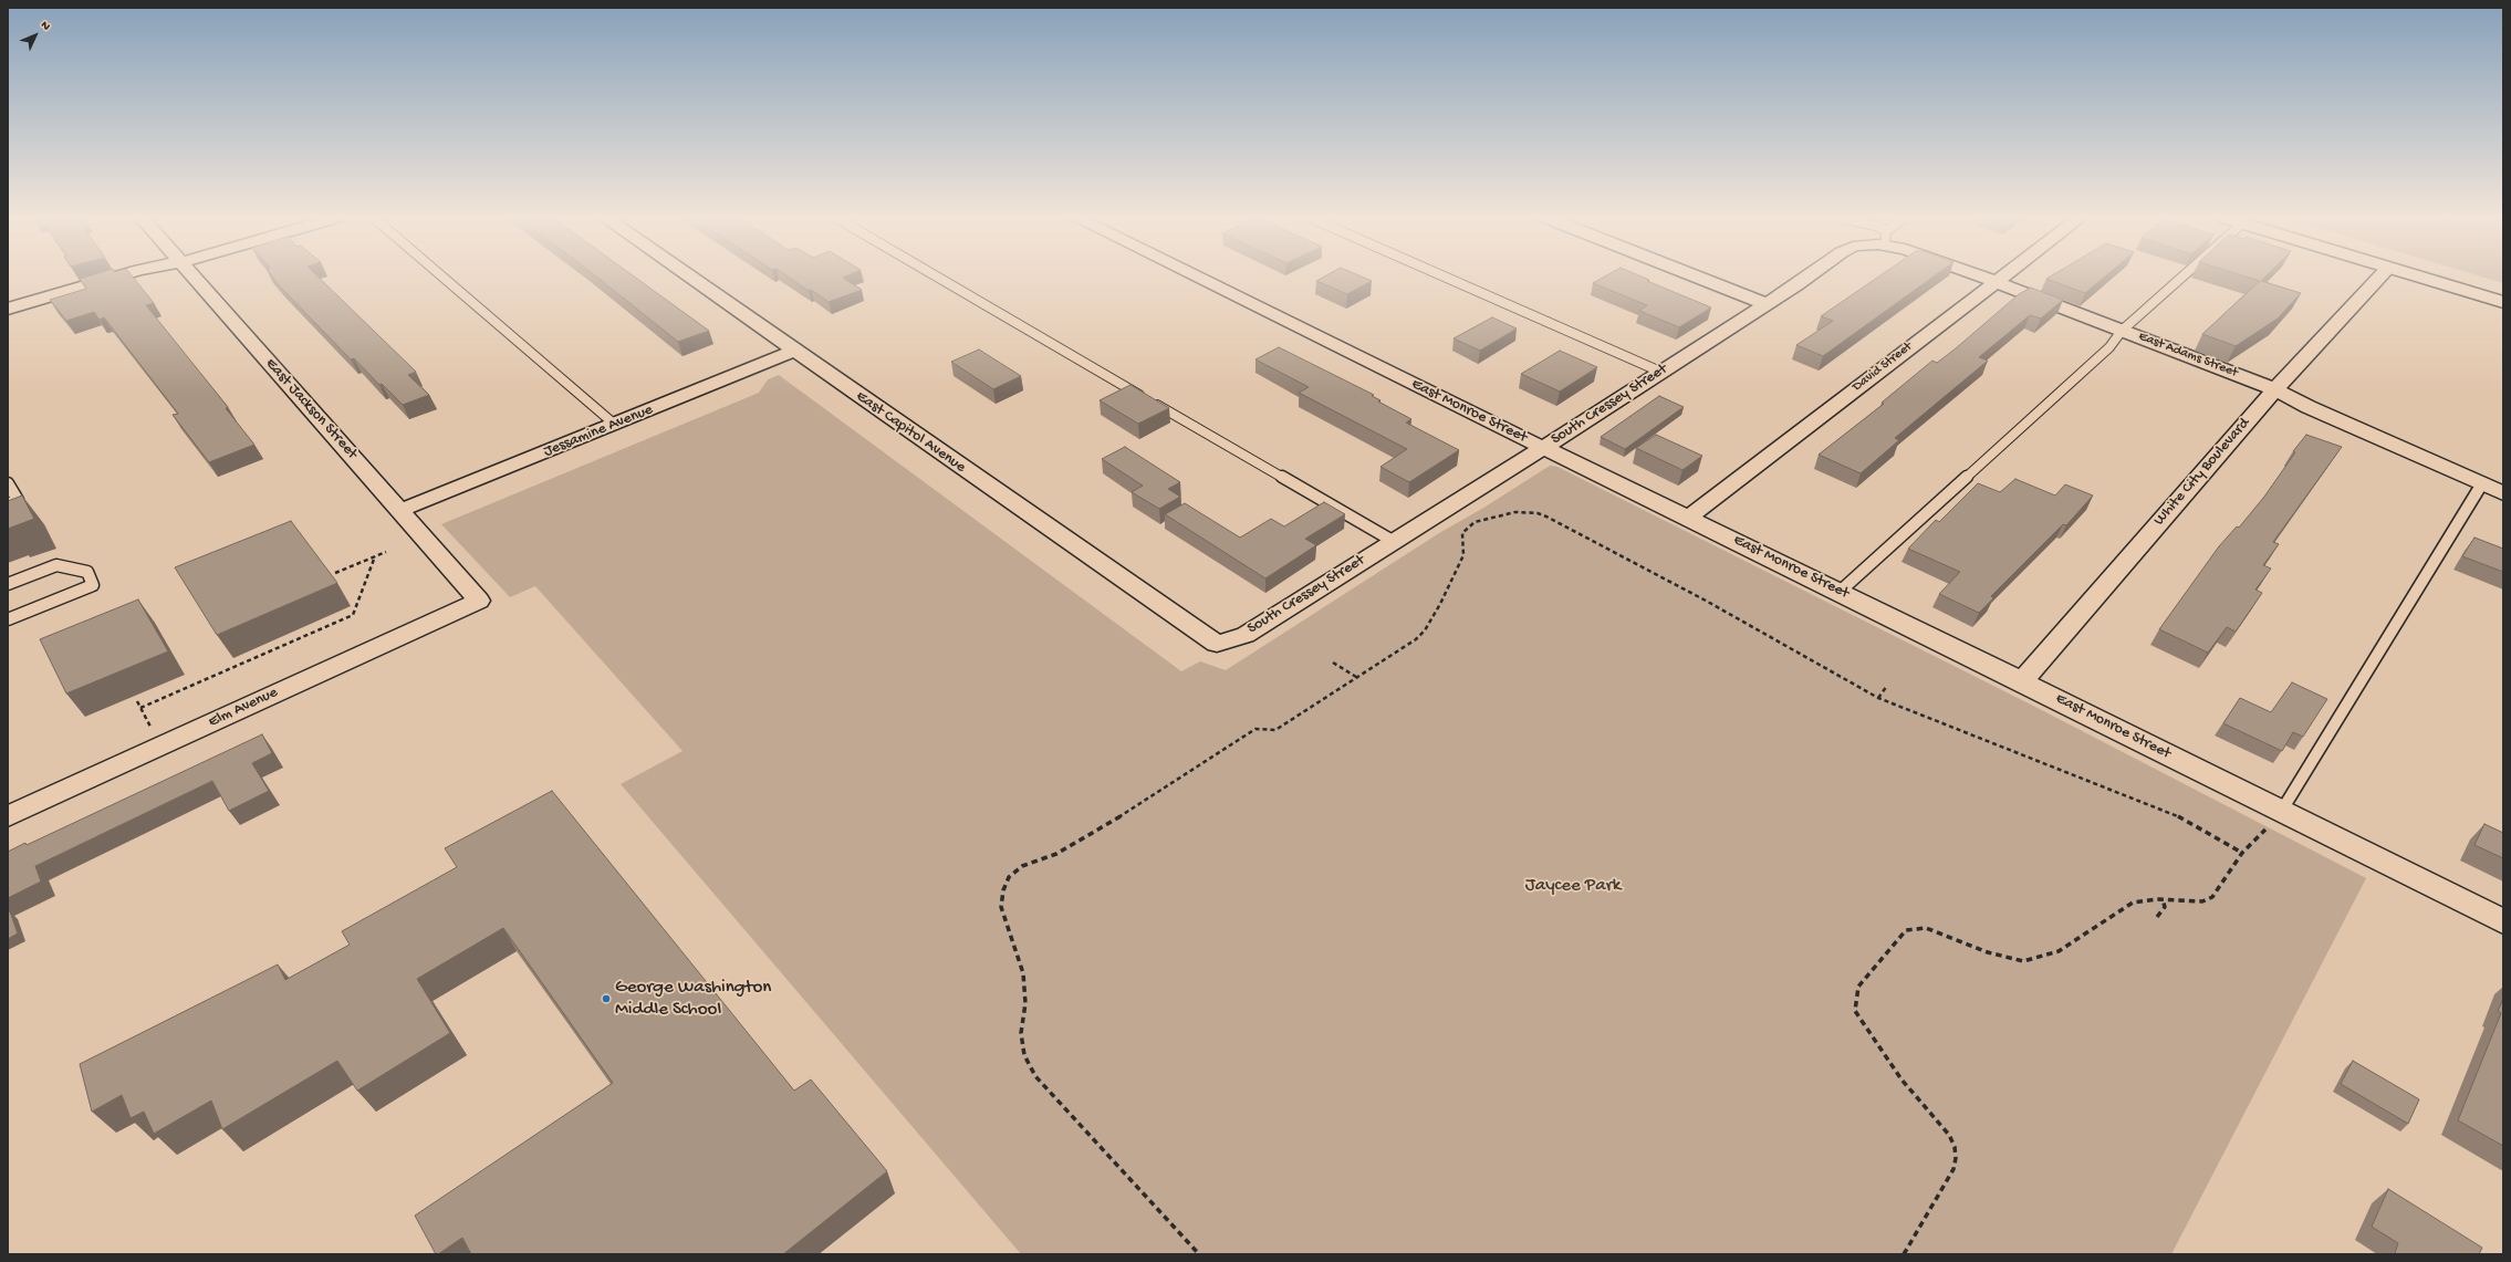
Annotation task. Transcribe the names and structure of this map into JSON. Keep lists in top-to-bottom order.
{
  "streets": {
    "street": [
      "East Adams Street",
      "David Street",
      "South Cressey Street",
      "East Jackson Street",
      "East Monroe Street",
      "Jessamine Avenue",
      "East Capitol Avenue",
      "White City Boulevard",
      "Elm Avenue"
    ]
  },
  "crossings": [
    ["East Adams Street", "David Street"],
    ["East Adams Street", "White City Boulevard"],
    ["David Street", "East Monroe Street"],
    ["South Cressey Street", "East Monroe Street"],
    ["South Cressey Street", "East Capitol Avenue"],
    ["East Jackson Street", "Jessamine Avenue"],
    ["East Jackson Street", "Elm Avenue"],
    ["East Monroe Street", "White City Boulevard"],
    ["Jessamine Avenue", "East Capitol Avenue"]
  ],
  "parks": ["Jaycee Park"],
  "places": ["George Washington Middle School"],
  "north": "top right"
}
